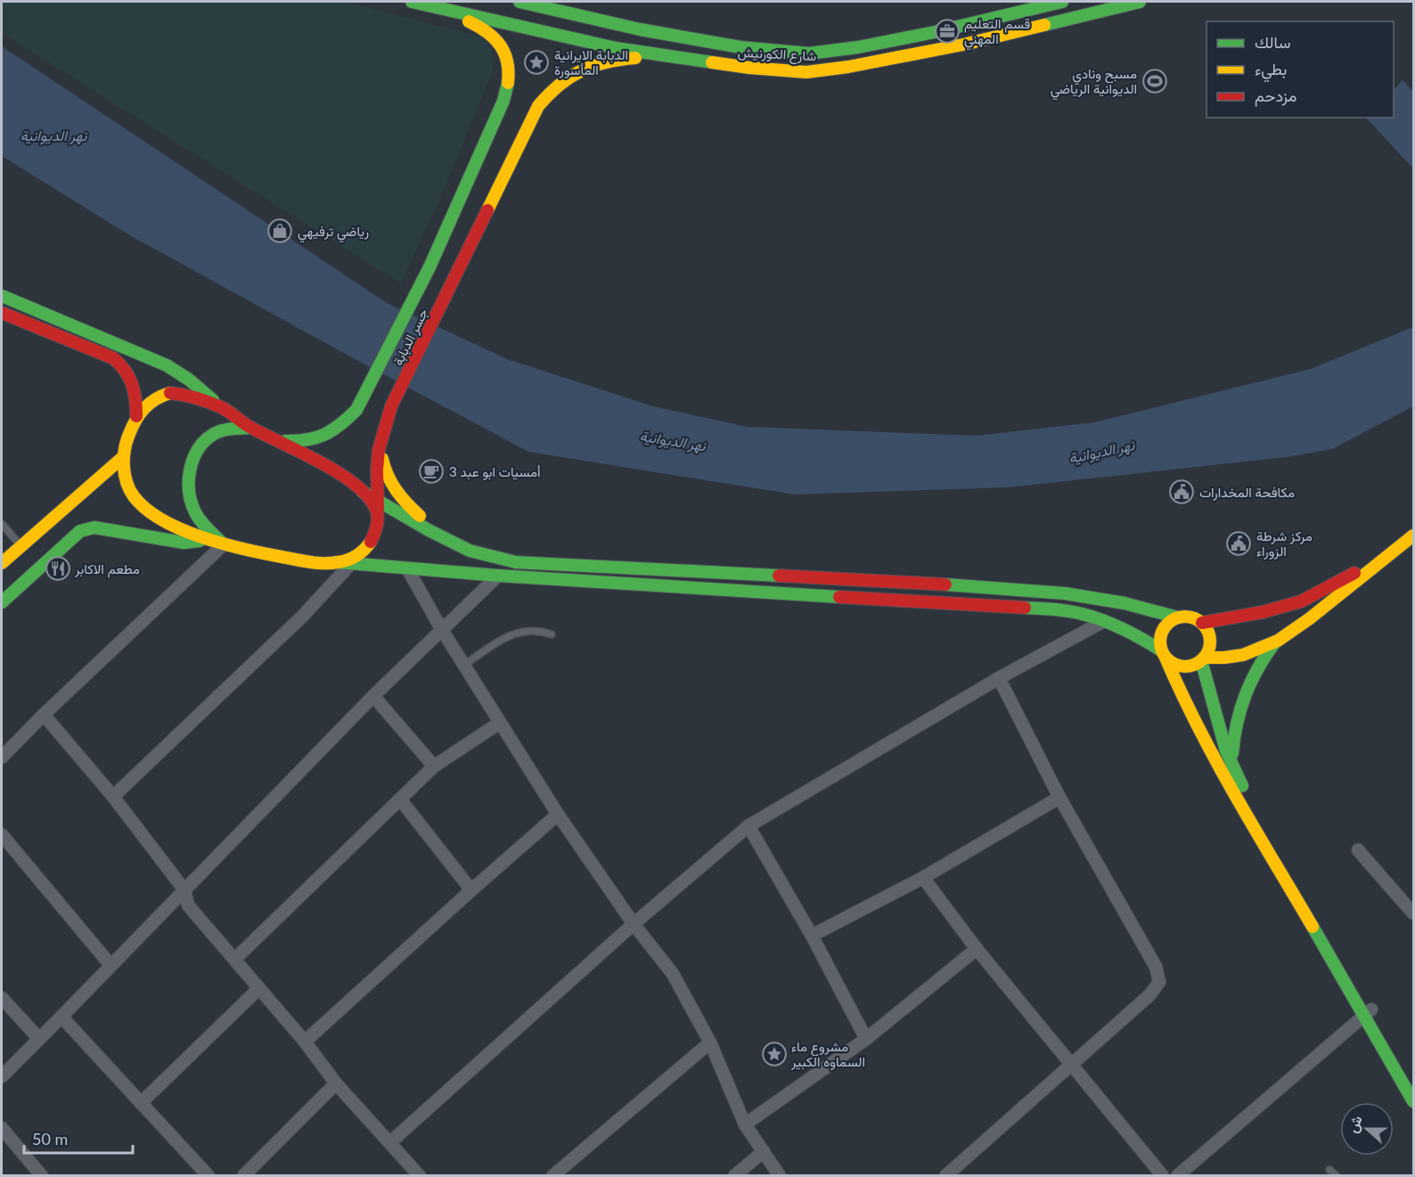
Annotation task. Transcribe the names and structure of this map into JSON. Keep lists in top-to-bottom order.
{
  "streets": {
    "main road": ["شارع الكورنيش", "جسر الدبابة"]
  },
  "crossings": [
    ["شارع الكورنيش", "جسر الدبابة"]
  ],
  "water": ["نهر الديوانية"],
  "places": {
    "office": ["قسم التعليم المهني"],
    "place": ["الدبابة الايرانية المأسورة", "مشروع ماء السماوه الكبير"],
    "sports": ["مسبح ونادي الديوانية الرياضي"],
    "shop": ["رياضي ترفيهي"],
    "cafe": ["أمسيات ابو عبد 3"],
    "public building": ["مكافحة المخدارات", "مركز شرطة الزوراء"],
    "restaurant": ["مطعم الاكابر"]
  },
  "legend": ["سالك", "بطيء", "مزدحم"],
  "scale_bar": "50 m",
  "north": "left"
}
